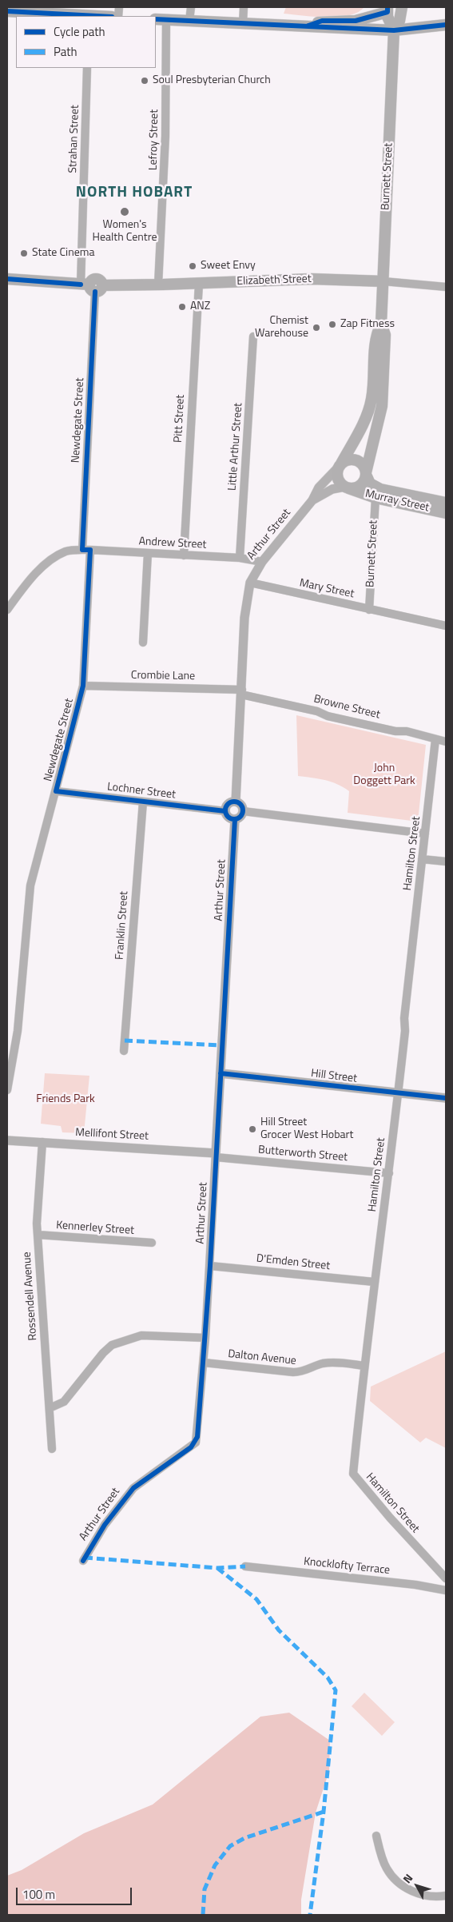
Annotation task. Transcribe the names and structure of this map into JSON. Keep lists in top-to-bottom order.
{
  "streets": {
    "main road": ["Burnett Street", "Elizabeth Street", "Murray Street"],
    "street": [
      "Strahan Street",
      "Lefroy Street",
      "Pitt Street",
      "Newdegate Street",
      "Little Arthur Street",
      "Arthur Street",
      "Andrew Street",
      "Mary Street",
      "Crombie Lane",
      "Browne Street",
      "Lochner Street",
      "Hamilton Street",
      "Franklin Street",
      "Hill Street",
      "Mellifont Street",
      "Butterworth Street",
      "Kennerley Street",
      "D'Emden Street",
      "Rossendell Avenue",
      "Dalton Avenue",
      "Knocklofty Terrace"
    ]
  },
  "crossings": [
    ["Strahan Street", "Elizabeth Street"],
    ["Strahan Street", "Newdegate Street"],
    ["Lefroy Street", "Elizabeth Street"],
    ["Burnett Street", "Elizabeth Street"],
    ["Burnett Street", "Murray Street"],
    ["Burnett Street", "Arthur Street"],
    ["Burnett Street", "Mary Street"],
    ["Elizabeth Street", "Pitt Street"],
    ["Elizabeth Street", "Newdegate Street"],
    ["Pitt Street", "Andrew Street"],
    ["Newdegate Street", "Andrew Street"],
    ["Newdegate Street", "Crombie Lane"],
    ["Newdegate Street", "Lochner Street"],
    ["Little Arthur Street", "Andrew Street"],
    ["Murray Street", "Arthur Street"],
    ["Arthur Street", "Andrew Street"],
    ["Arthur Street", "Mary Street"],
    ["Arthur Street", "Crombie Lane"],
    ["Arthur Street", "Browne Street"],
    ["Arthur Street", "Lochner Street"],
    ["Arthur Street", "Hill Street"],
    ["Arthur Street", "Mellifont Street"],
    ["Arthur Street", "Butterworth Street"],
    ["Arthur Street", "D'Emden Street"],
    ["Arthur Street", "Dalton Avenue"],
    ["Crombie Lane", "Browne Street"],
    ["Browne Street", "Hamilton Street"],
    ["Lochner Street", "Franklin Street"],
    ["Hamilton Street", "Hill Street"],
    ["Hamilton Street", "Butterworth Street"],
    ["Hamilton Street", "D'Emden Street"],
    ["Hamilton Street", "Dalton Avenue"],
    ["Mellifont Street", "Butterworth Street"],
    ["Mellifont Street", "Rossendell Avenue"],
    ["Kennerley Street", "Rossendell Avenue"]
  ],
  "districts": ["NORTH HOBART"],
  "parks": ["John Doggett Park", "Friends Park"],
  "places": [
    "Soul Presbyterian Church",
    "Women's Health Centre",
    "State Cinema",
    "Sweet Envy",
    "ANZ",
    "Zap Fitness",
    "Chemist Warehouse",
    "Hill Street Grocer West Hobart"
  ],
  "legend": ["Cycle path", "Path"],
  "scale_bar": "100 m",
  "north": "top left"
}
